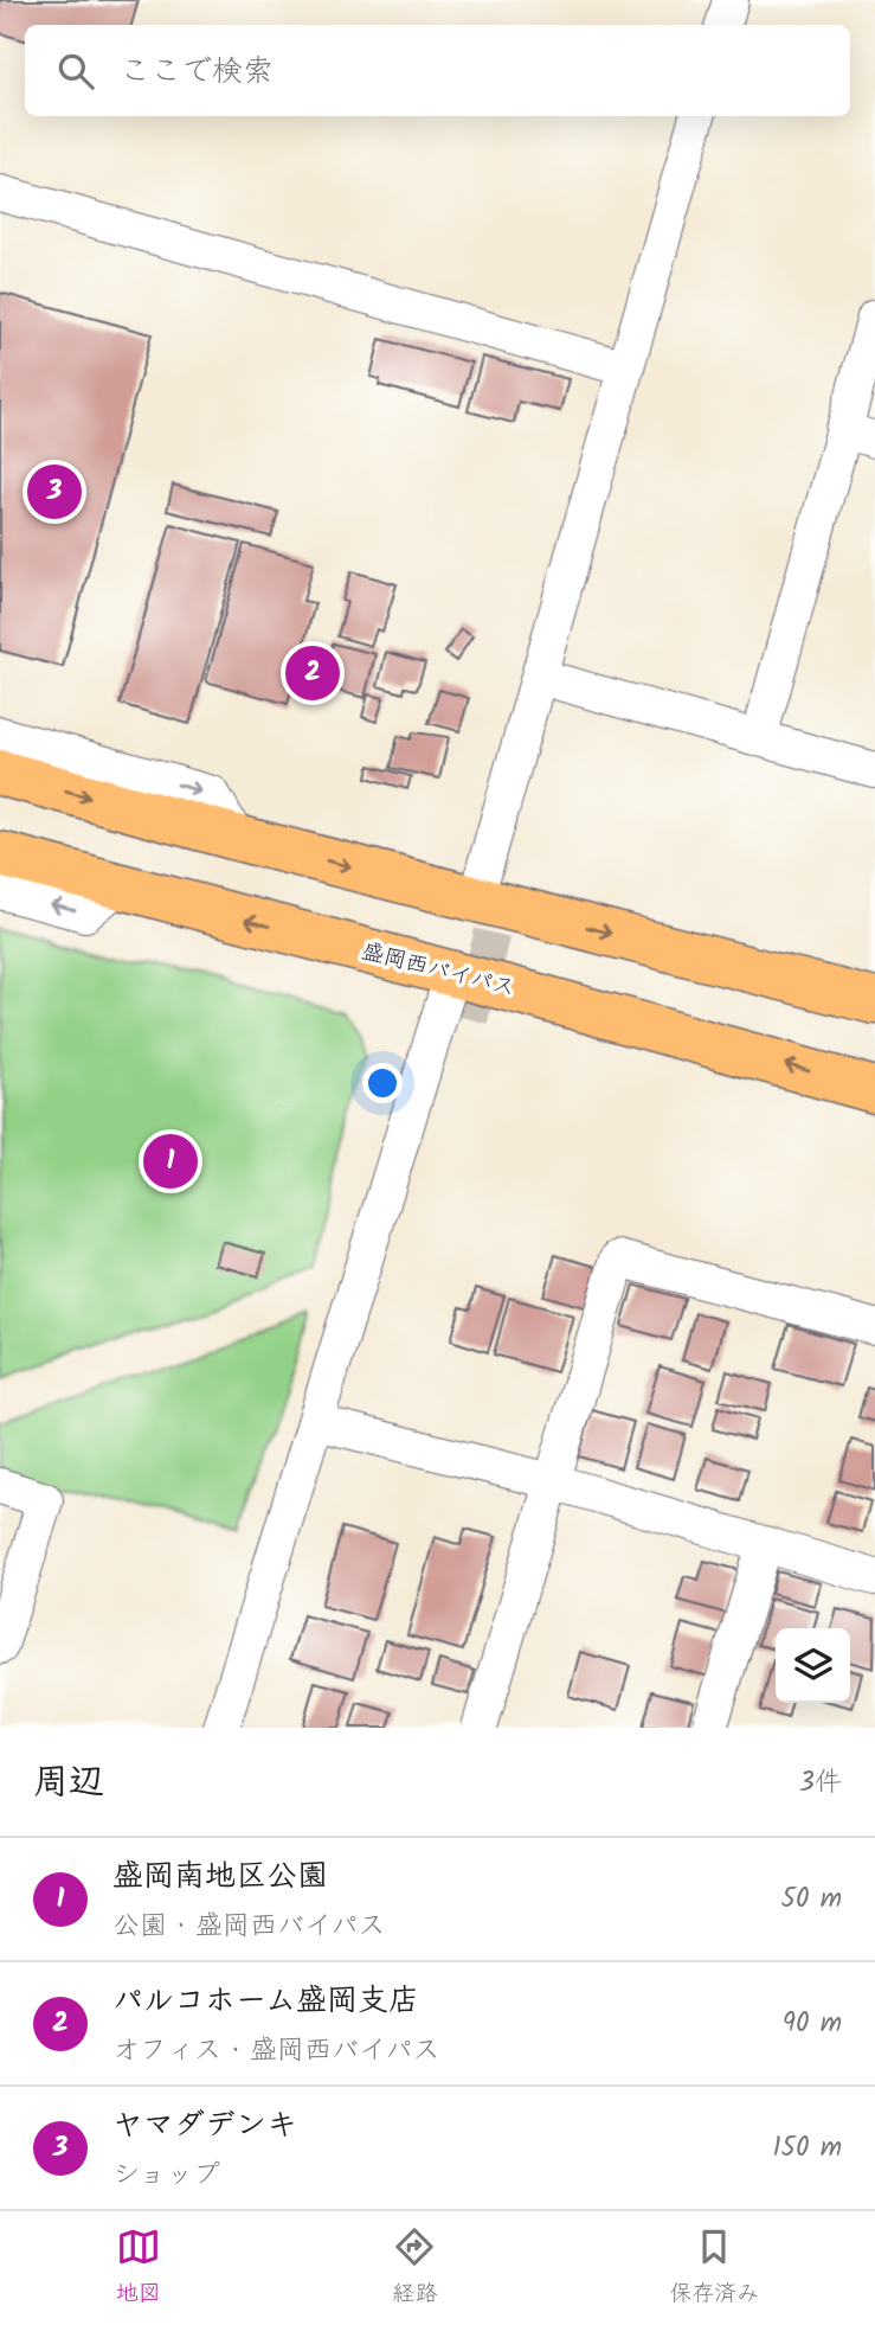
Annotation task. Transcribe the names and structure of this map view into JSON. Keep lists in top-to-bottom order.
{
  "streets": {
    "highway": ["盛岡西バイパス"]
  },
  "page": {
    "search": "ここで検索",
    "pins": ["3", "2", "1"],
    "heading": ["周辺", "3件"],
    "list": [
      {
        "mark": "1",
        "name": "盛岡南地区公園",
        "note": "公園 · 盛岡西バイパス",
        "value": "50 m"
      },
      {
        "mark": "2",
        "name": "パルコホーム盛岡支店",
        "note": "オフィス · 盛岡西バイパス",
        "value": "90 m"
      },
      {
        "mark": "3",
        "name": "ヤマダデンキ",
        "note": "ショップ",
        "value": "150 m"
      }
    ],
    "nav": ["地図", "経路", "保存済み"]
  }
}
